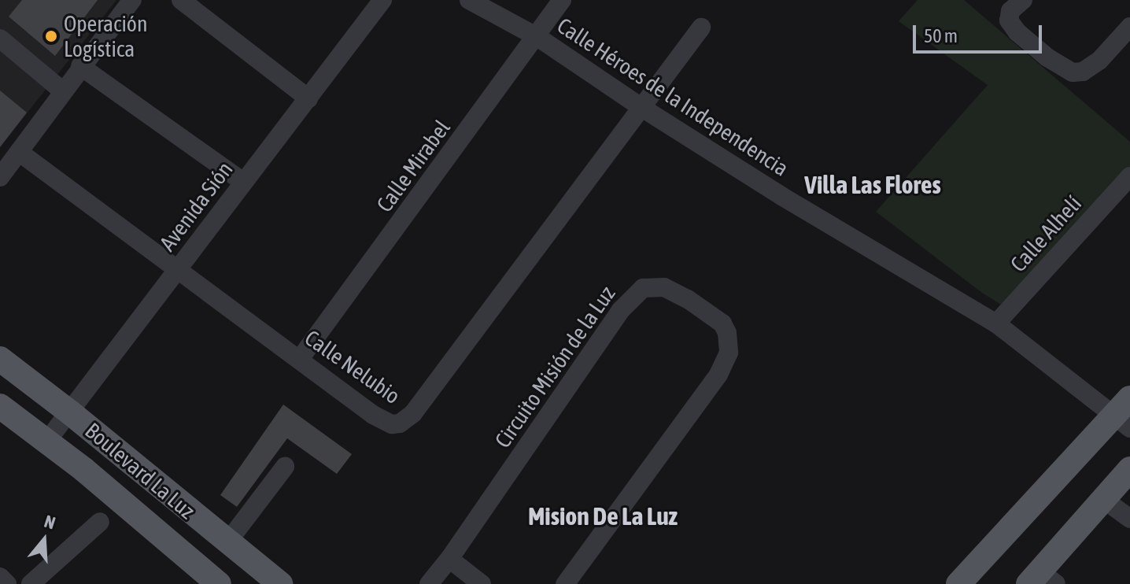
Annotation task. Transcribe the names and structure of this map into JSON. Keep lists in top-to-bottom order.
{
  "streets": {
    "main road": ["Boulevard La Luz"],
    "street": [
      "Calle Héroes de la Independencia",
      "Calle Mirabel",
      "Avenida Sión",
      "Calle Alhelí",
      "Calle Nelubio",
      "Circuito Misión de la Luz"
    ]
  },
  "crossings": [
    ["Calle Héroes de la Independencia", "Calle Mirabel"],
    ["Calle Héroes de la Independencia", "Calle Alhelí"],
    ["Calle Héroes de la Independencia", "Calle Nelubio"],
    ["Calle Mirabel", "Calle Nelubio"],
    ["Avenida Sión", "Calle Nelubio"],
    ["Avenida Sión", "Boulevard La Luz"]
  ],
  "districts": ["Villa Las Flores", "Mision De La Luz"],
  "places": ["Operación Logística"],
  "scale_bar": "50 m",
  "north": "top"
}
